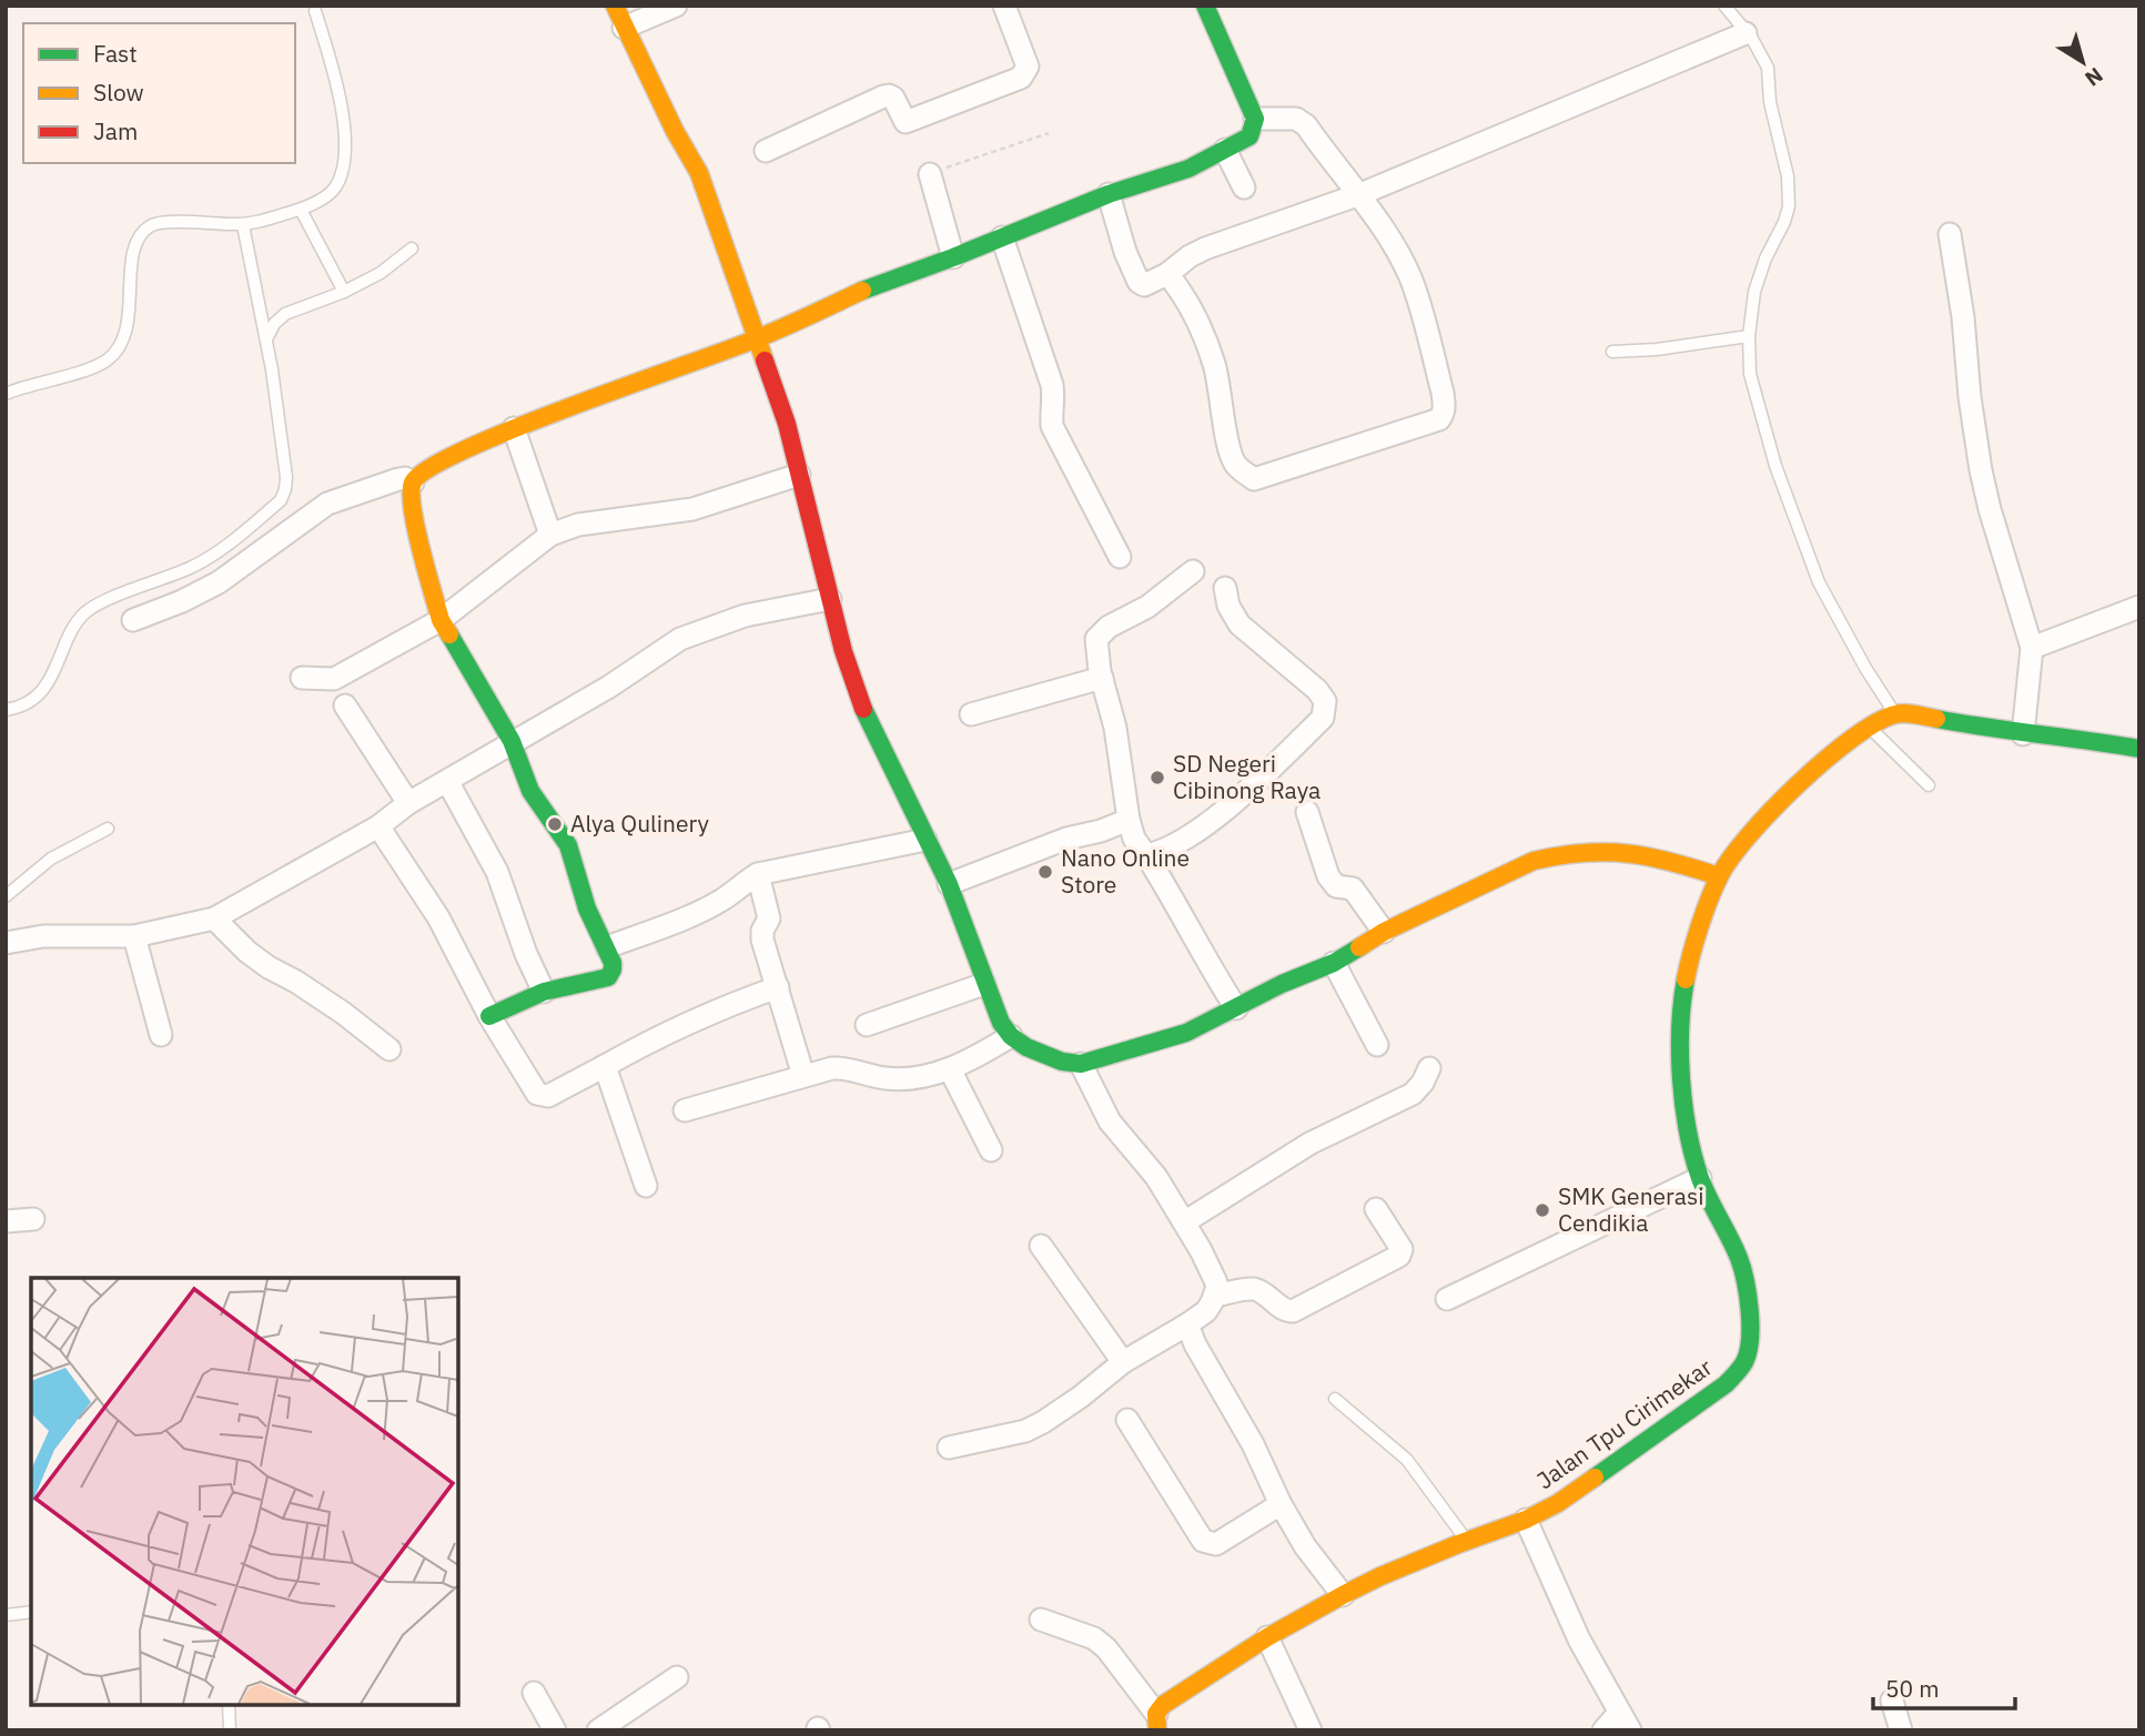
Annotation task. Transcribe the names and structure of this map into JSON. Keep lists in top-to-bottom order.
{
  "streets": {
    "street": ["Jalan Tpu Cirimekar"]
  },
  "places": [
    "SD Negeri Cibinong Raya",
    "Alya Qulinery",
    "Nano Online Store",
    "SMK Generasi Cendikia"
  ],
  "legend": ["Fast", "Slow", "Jam"],
  "scale_bar": "50 m",
  "north": "bottom right"
}
